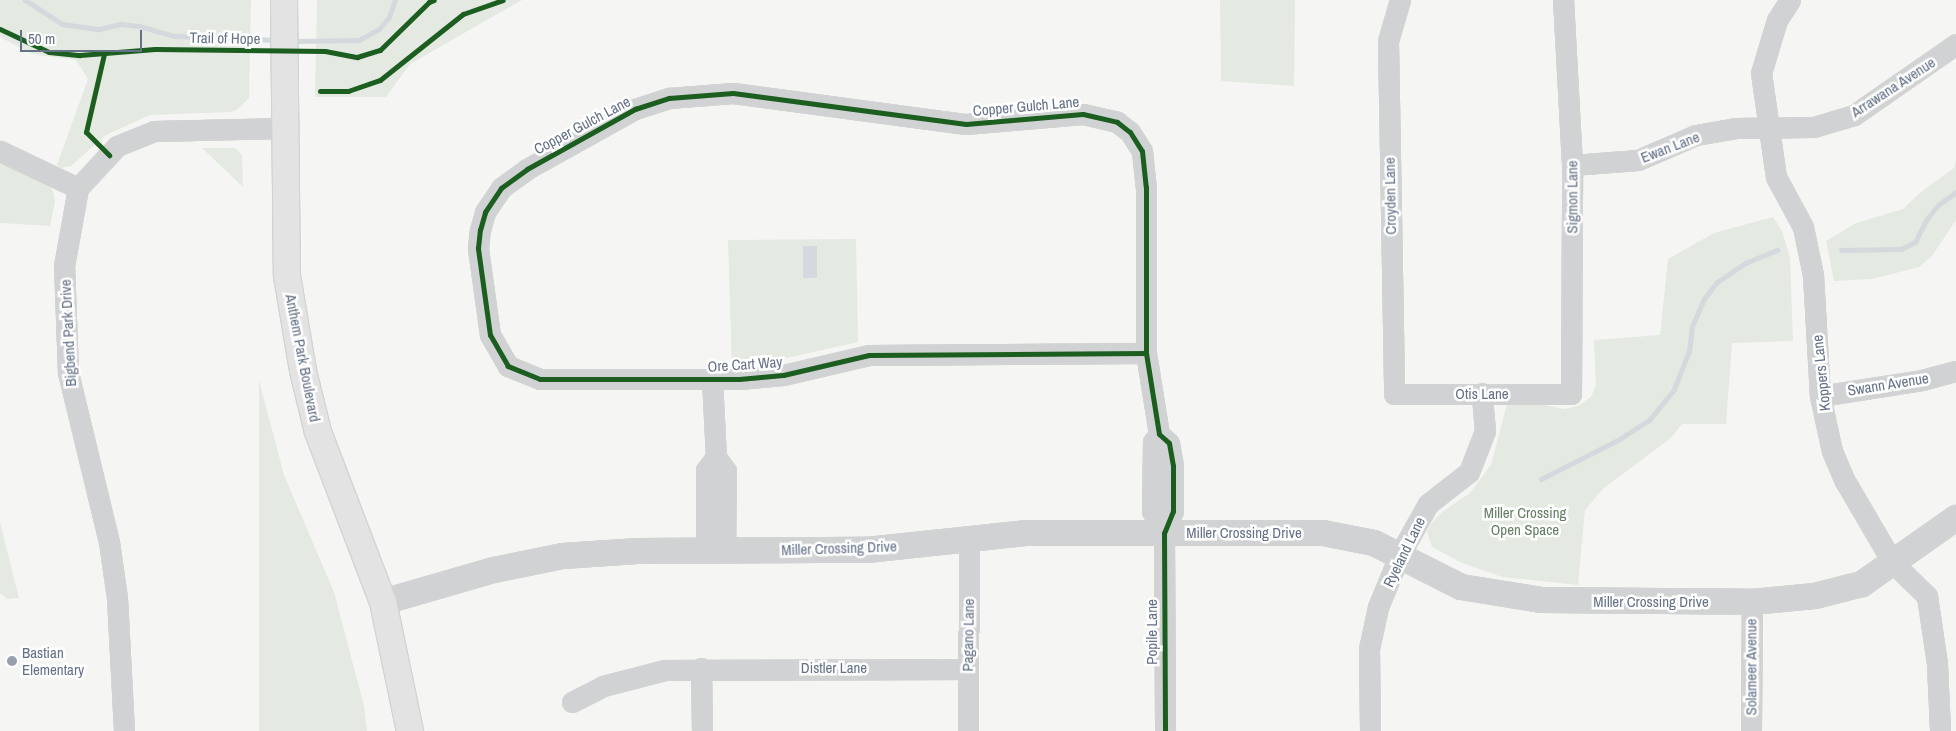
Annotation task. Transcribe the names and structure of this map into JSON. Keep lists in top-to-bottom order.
{
  "streets": {
    "main road": ["Anthem Park Boulevard"],
    "street": [
      "Arrawana Avenue",
      "Copper Gulch Lane",
      "Ewan Lane",
      "Croyden Lane",
      "Sigmon Lane",
      "Bigbend Park Drive",
      "Ore Cart Way",
      "Koppers Lane",
      "Swann Avenue",
      "Otis Lane",
      "Miller Crossing Drive",
      "Ryeland Lane",
      "Popile Lane",
      "Pagano Lane",
      "Solameer Avenue",
      "Distler Lane"
    ],
    "cycle path": ["Trail of Hope"]
  },
  "crossings": [
    ["Arrawana Avenue", "Ewan Lane"],
    ["Arrawana Avenue", "Koppers Lane"],
    ["Copper Gulch Lane", "Ore Cart Way"],
    ["Copper Gulch Lane", "Miller Crossing Drive"],
    ["Copper Gulch Lane", "Popile Lane"],
    ["Ewan Lane", "Sigmon Lane"],
    ["Ewan Lane", "Koppers Lane"],
    ["Croyden Lane", "Otis Lane"],
    ["Sigmon Lane", "Otis Lane"],
    ["Anthem Park Boulevard", "Miller Crossing Drive"],
    ["Koppers Lane", "Swann Avenue"],
    ["Koppers Lane", "Miller Crossing Drive"],
    ["Otis Lane", "Ryeland Lane"],
    ["Miller Crossing Drive", "Ryeland Lane"],
    ["Miller Crossing Drive", "Popile Lane"],
    ["Miller Crossing Drive", "Pagano Lane"],
    ["Miller Crossing Drive", "Solameer Avenue"],
    ["Pagano Lane", "Distler Lane"]
  ],
  "parks": ["Miller Crossing Open Space"],
  "places": ["Bastian Elementary"],
  "scale_bar": "50 m"
}
